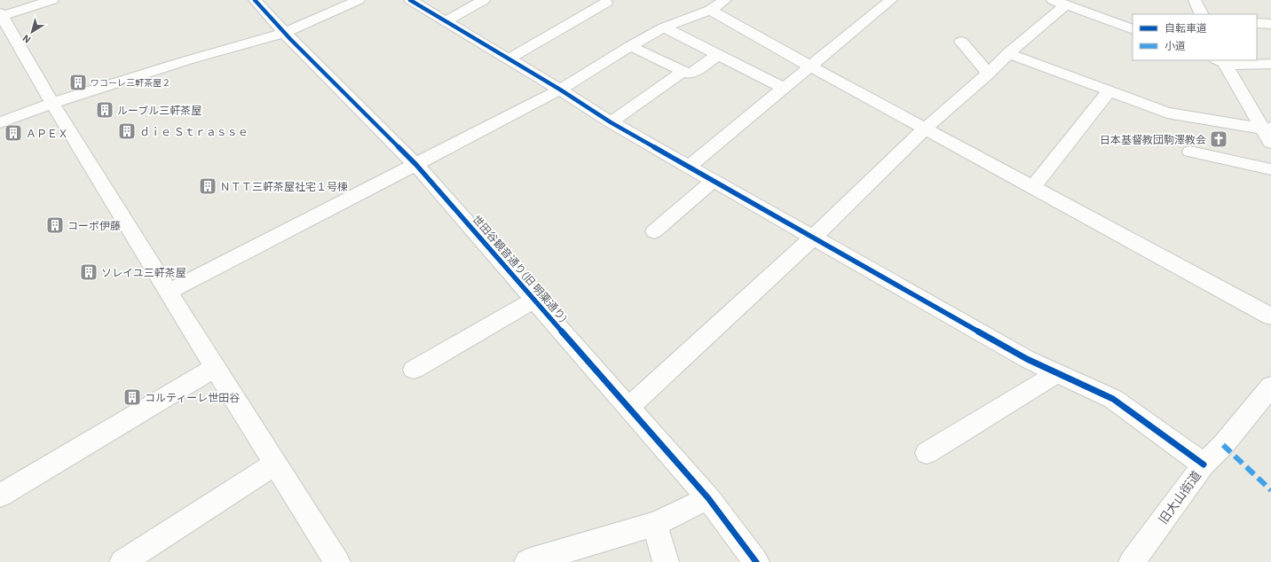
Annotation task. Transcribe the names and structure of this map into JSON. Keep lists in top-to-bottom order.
{
  "streets": {
    "street": ["世田谷観音通り(旧 明薬通り)", "旧大山街道"]
  },
  "places": {
    "building": [
      "ワコーレ三軒茶屋２",
      "ルーブル三軒茶屋",
      "ｄｉｅ Ｓｔｒａｓｓｅ",
      "ＡＰＥＸ",
      "ＮＴＴ三軒茶屋社宅１号棟",
      "コーポ伊藤",
      "ソレイユ三軒茶屋",
      "コルティーレ世田谷"
    ],
    "church": ["日本基督教団駒澤教会"]
  },
  "legend": ["自転車道", "小道"],
  "north": "bottom left"
}
